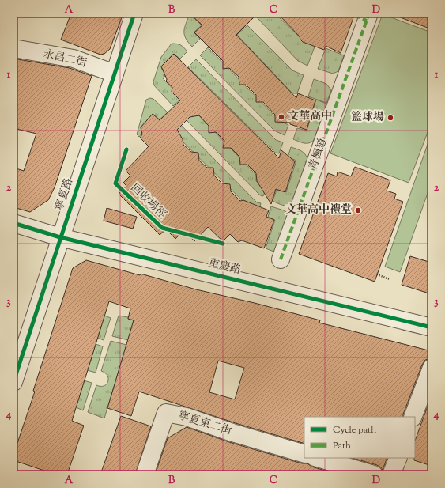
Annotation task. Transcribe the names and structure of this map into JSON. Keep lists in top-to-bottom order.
{
  "streets": {
    "street": [
      "永昌二街",
      "青楓道",
      "寧夏路",
      "重慶路",
      "寧夏東二街"
    ],
    "cycle path": ["回收場徑"]
  },
  "crossings": [
    ["永昌二街", "寧夏路"],
    ["寧夏路", "重慶路"]
  ],
  "places": ["文華高中", "籃球場", "文華高中禮堂"],
  "legend": ["Cycle path", "Path"],
  "grid": {
    "columns": [
      "A",
      "B",
      "C",
      "D"
    ],
    "rows": [
      "1",
      "2",
      "3",
      "4"
    ]
  }
}
